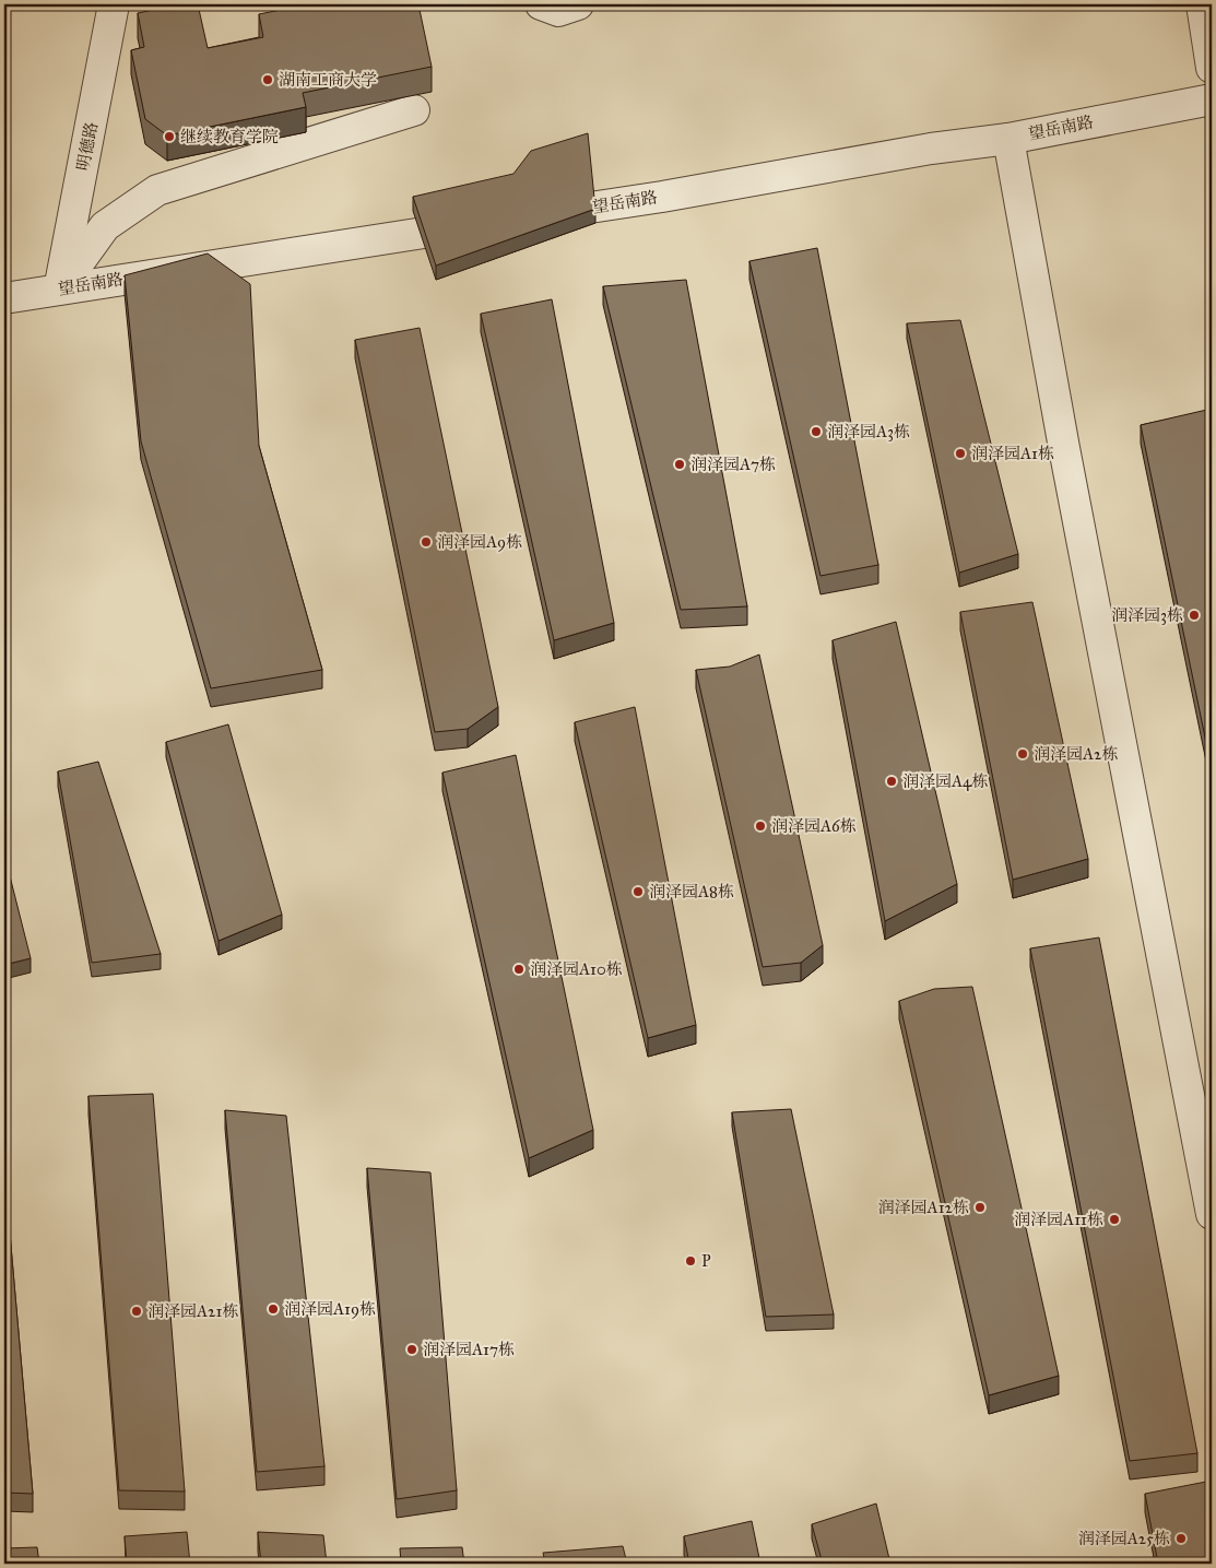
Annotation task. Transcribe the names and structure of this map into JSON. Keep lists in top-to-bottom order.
{
  "streets": {
    "street": ["望岳南路", "明德路"]
  },
  "crossings": [
    ["望岳南路", "明德路"]
  ],
  "places": [
    "湖南工商大学",
    "继续教育学院",
    "润泽园A3栋",
    "润泽园A1栋",
    "润泽园A7栋",
    "润泽园A9栋",
    "润泽园3栋",
    "润泽园A2栋",
    "润泽园A4栋",
    "润泽园A6栋",
    "润泽园A8栋",
    "润泽园A10栋",
    "润泽园A12栋",
    "润泽园A11栋",
    "P",
    "润泽园A19栋",
    "润泽园A21栋",
    "润泽园A17栋",
    "润泽园A25栋"
  ]
}
